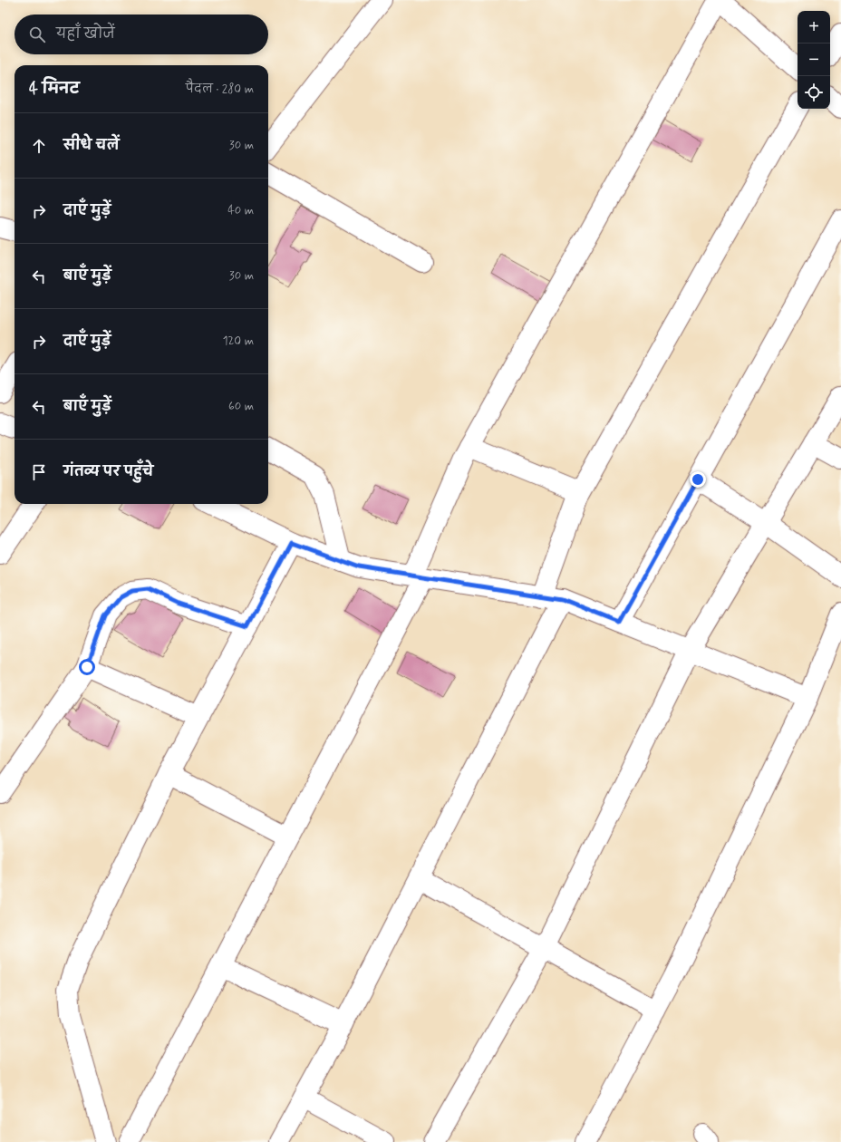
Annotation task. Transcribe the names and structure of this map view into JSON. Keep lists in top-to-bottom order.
{
  "page": {
    "map_buttons": ["+", "−"],
    "search": "यहाँ खोजें",
    "heading": ["4 मिनट", "पैदल · 280 m"],
    "list": [
      ["सीधे चलें", "30 m"],
      ["दाएँ मुड़ें", "40 m"],
      ["बाएँ मुड़ें", "30 m"],
      ["दाएँ मुड़ें", "120 m"],
      ["बाएँ मुड़ें", "60 m"],
      "गंतव्य पर पहुँचे"
    ]
  }
}
